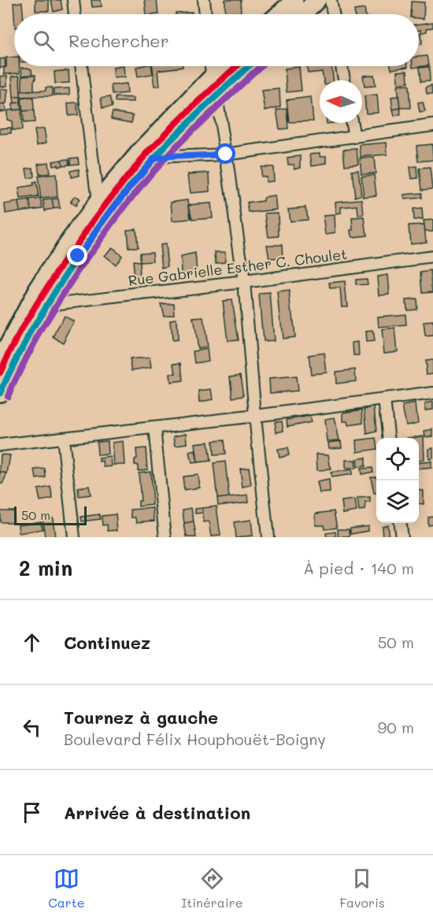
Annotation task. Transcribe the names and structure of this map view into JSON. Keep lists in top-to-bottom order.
{
  "streets": {
    "street": ["Rue Gabrielle Esther C. Choulet"]
  },
  "lines": ["transit line 2"],
  "scale_bar": "50 m",
  "north": "left",
  "page": {
    "search": "Rechercher",
    "scale": "50 m",
    "heading": ["2 min", "À pied · 140 m"],
    "list": [
      ["Continuez", "50 m"],
      ["Tournez à gauche", "Boulevard Félix Houphouët-Boigny", "90 m"],
      "Arrivée à destination"
    ],
    "nav": ["Carte", "Itinéraire", "Favoris"]
  }
}
